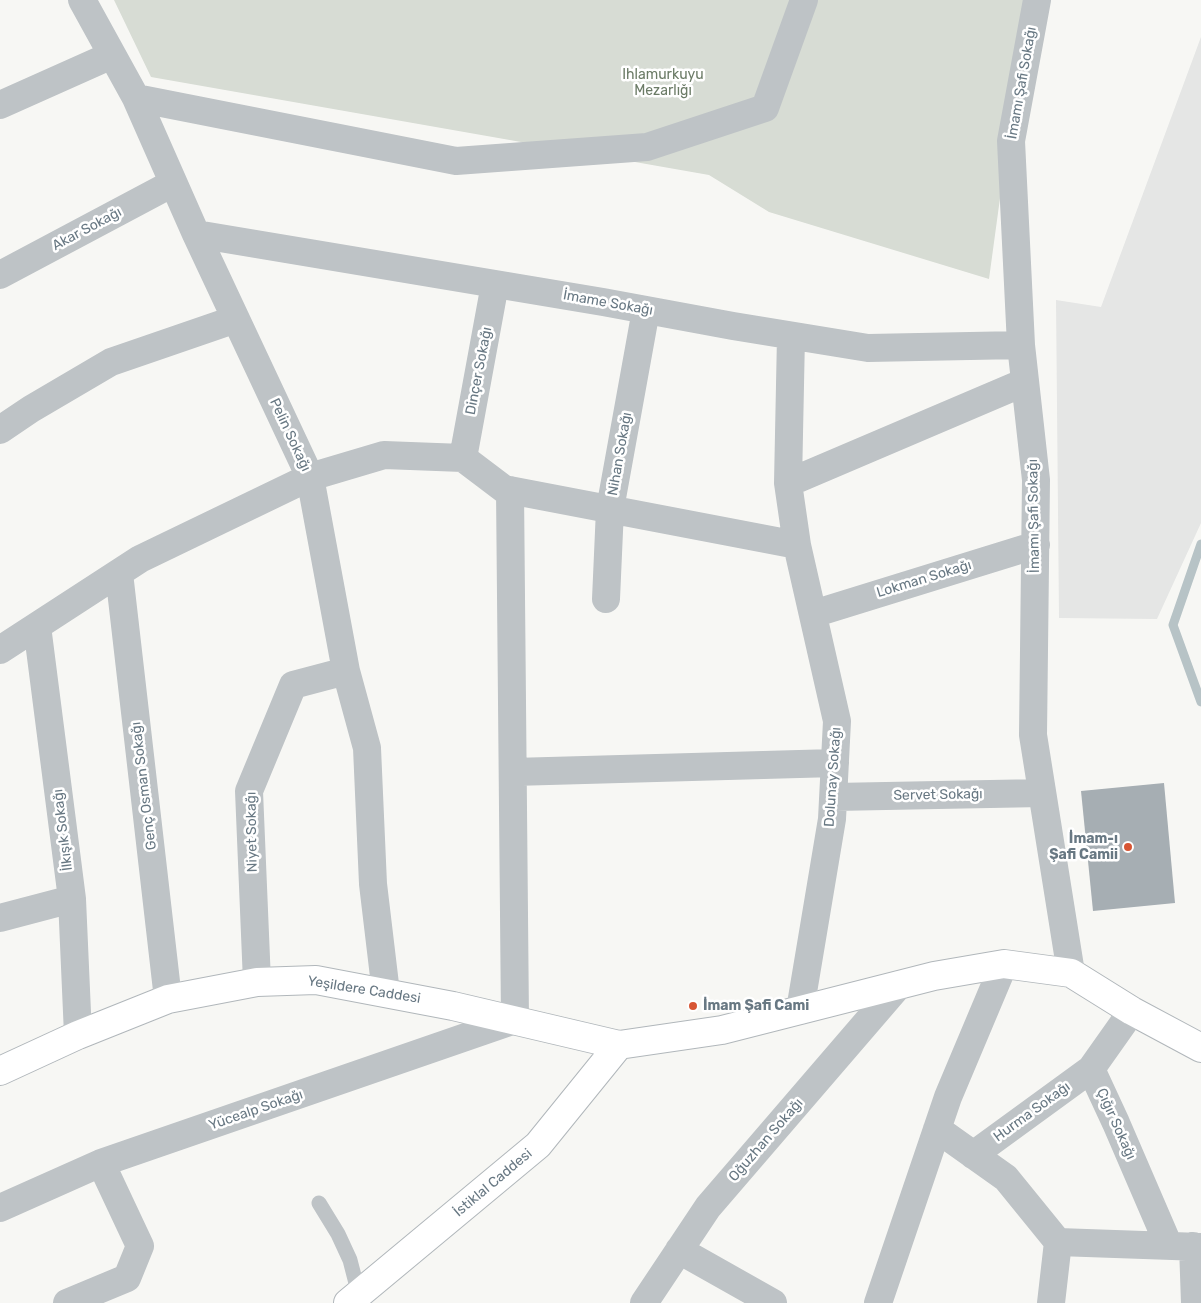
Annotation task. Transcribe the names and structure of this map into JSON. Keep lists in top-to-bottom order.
{
  "streets": {
    "street": [
      "İmamı Şafi Sokağı",
      "Akar Sokağı",
      "İmame Sokağı",
      "Dinçer Sokağı",
      "Pelin Sokağı",
      "Nihan Sokağı",
      "Lokman Sokağı",
      "Dolunay Sokağı",
      "Genç Osman Sokağı",
      "Servet Sokağı",
      "İlkışık Sokağı",
      "Niyet Sokağı",
      "Yeşildere Caddesi",
      "Yücealp Sokağı",
      "Hurma Sokağı",
      "Çığır Sokağı",
      "Oğuzhan Sokağı",
      "İstiklal Caddesi"
    ]
  },
  "crossings": [
    ["İmamı Şafi Sokağı", "İmame Sokağı"],
    ["İmamı Şafi Sokağı", "Lokman Sokağı"],
    ["İmamı Şafi Sokağı", "Servet Sokağı"],
    ["Akar Sokağı", "Pelin Sokağı"],
    ["İmame Sokağı", "Dinçer Sokağı"],
    ["İmame Sokağı", "Pelin Sokağı"],
    ["İmame Sokağı", "Nihan Sokağı"],
    ["Pelin Sokağı", "Genç Osman Sokağı"],
    ["Pelin Sokağı", "İlkışık Sokağı"],
    ["Lokman Sokağı", "Dolunay Sokağı"],
    ["Dolunay Sokağı", "Servet Sokağı"],
    ["Genç Osman Sokağı", "Yeşildere Caddesi"],
    ["İlkışık Sokağı", "Yeşildere Caddesi"],
    ["Niyet Sokağı", "Yeşildere Caddesi"],
    ["Yeşildere Caddesi", "Yücealp Sokağı"],
    ["Yeşildere Caddesi", "İstiklal Caddesi"],
    ["Hurma Sokağı", "Çığır Sokağı"]
  ],
  "parks": ["Ihlamurkuyu Mezarlığı"],
  "places": ["İmam-ı Şafi Camii", "İmam Şafi Cami"]
}
